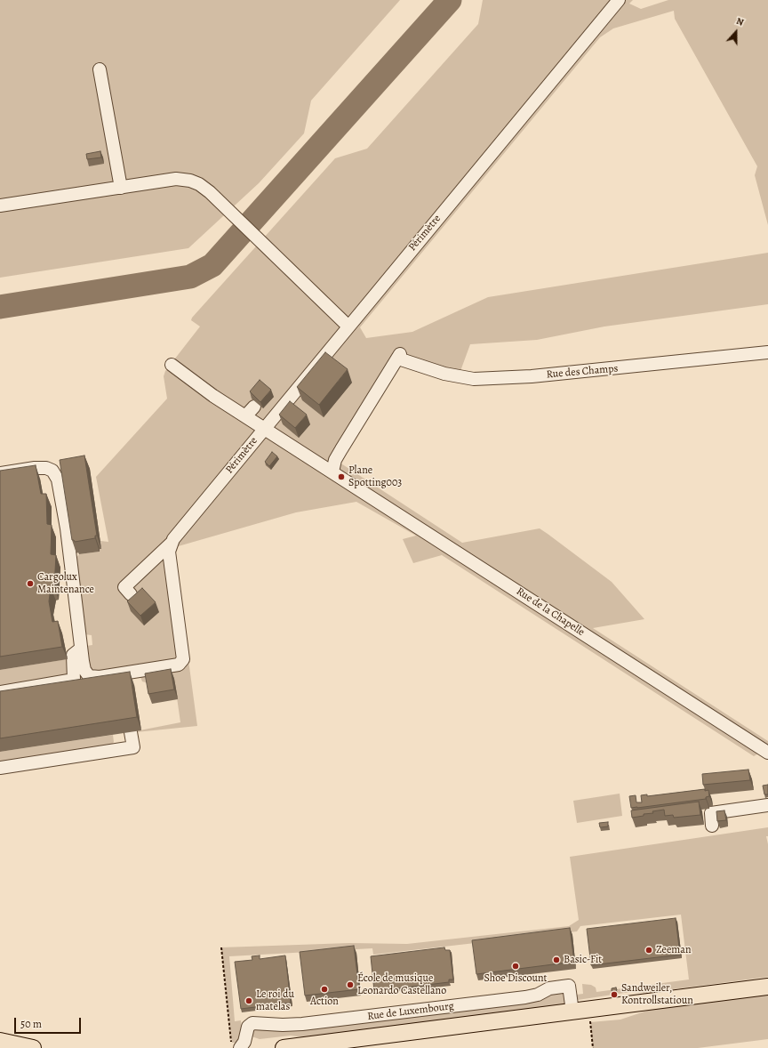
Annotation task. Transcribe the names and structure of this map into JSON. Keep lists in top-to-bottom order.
{
  "streets": {
    "main road": ["Rue de Luxembourg"],
    "street": ["Périmètre", "Rue des Champs", "Rue de la Chapelle"]
  },
  "crossings": [
    ["Périmètre", "Rue de la Chapelle"],
    ["Rue des Champs", "Rue de la Chapelle"]
  ],
  "places": [
    "Plane Spotting003",
    "Cargolux Maintenance",
    "Zeeman",
    "Basic-Fit",
    "Shoe Discount",
    "École de musique Leonardo Castellano",
    "Action",
    "Sandweiler, Kontrollstatioun",
    "Le roi du matelas"
  ],
  "scale_bar": "50 m",
  "north": "top"
}
